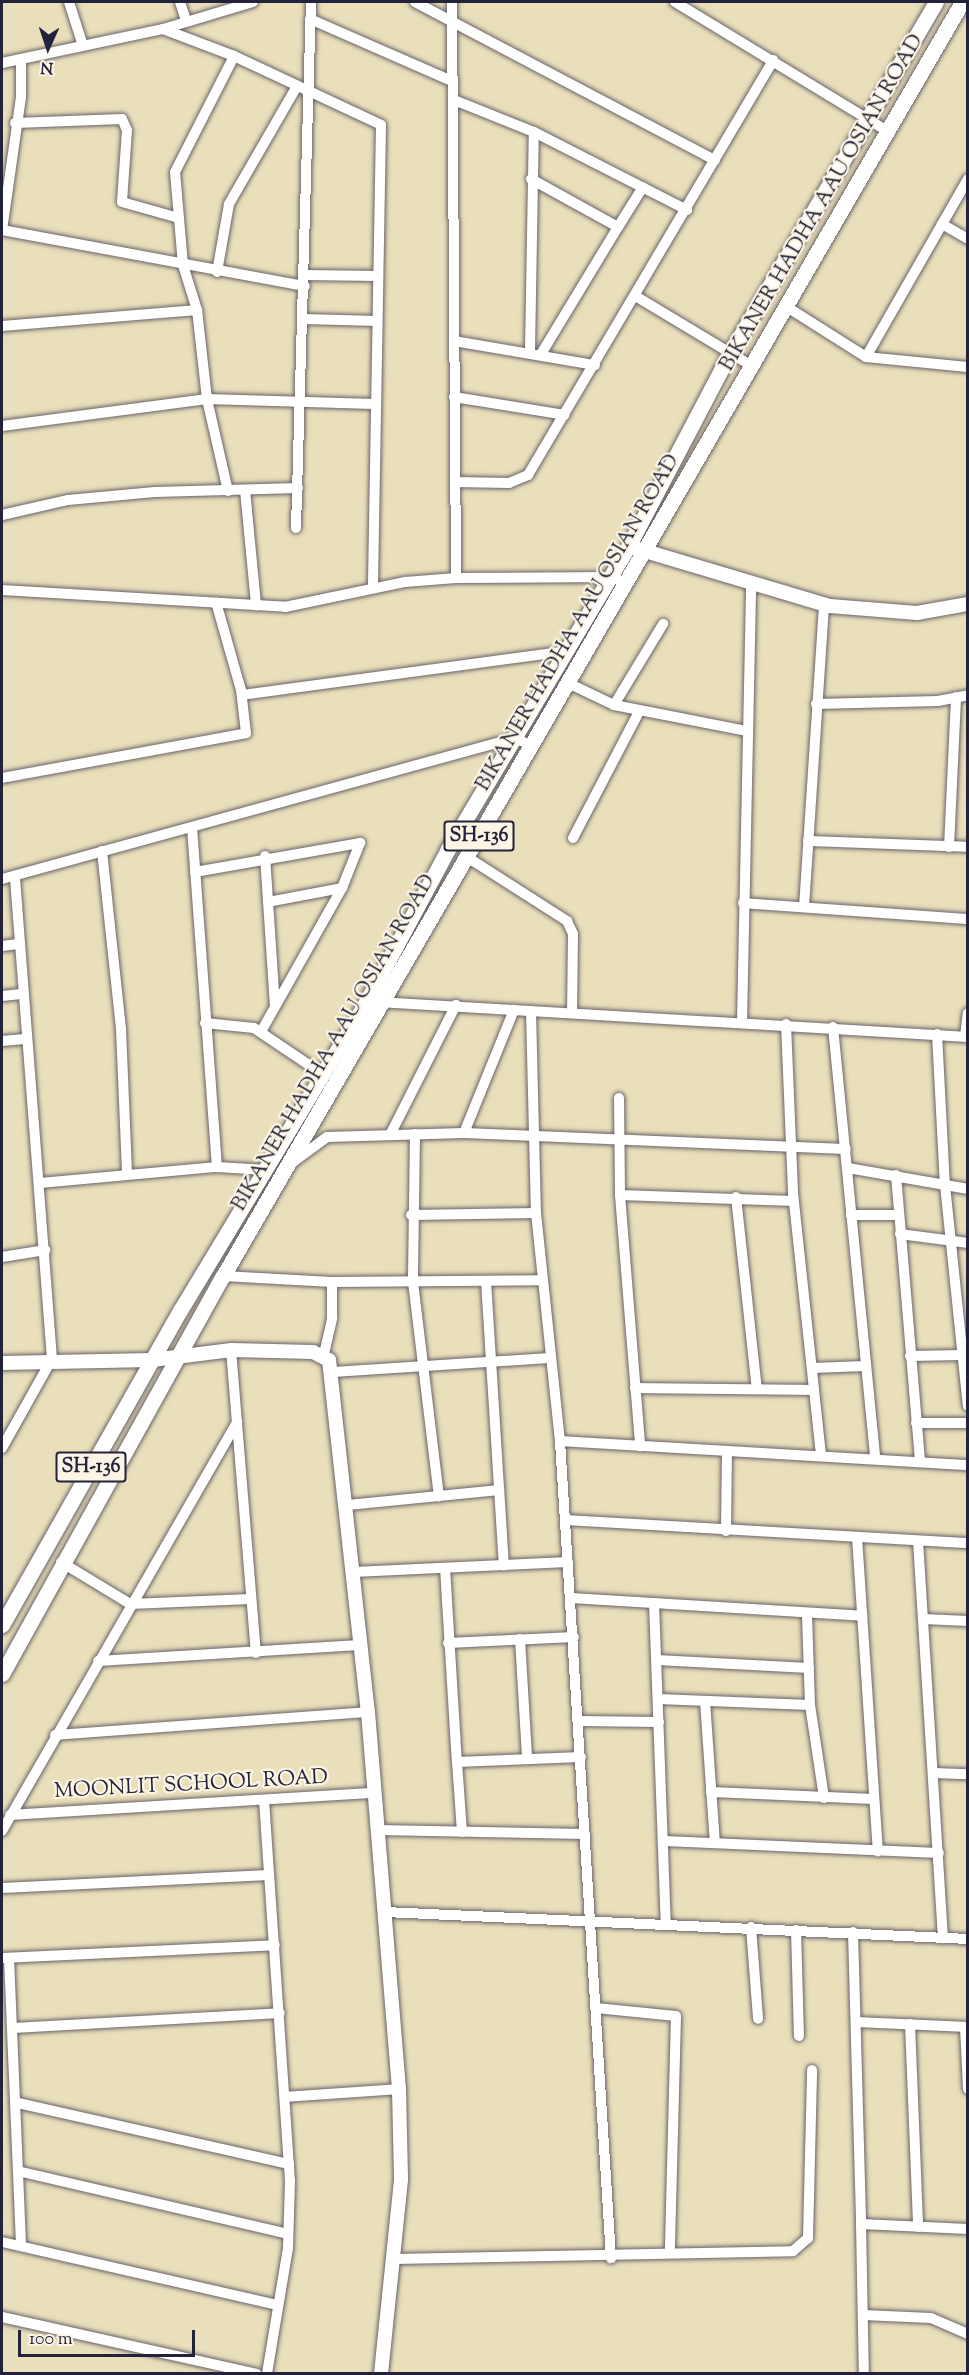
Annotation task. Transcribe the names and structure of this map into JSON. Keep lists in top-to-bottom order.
{
  "streets": {
    "main road": ["BIKANER HADHA AAU OSIAN ROAD", "SH-136"],
    "street": ["MOONLIT SCHOOL ROAD"]
  },
  "scale_bar": "100 m",
  "north": "bottom"
}
